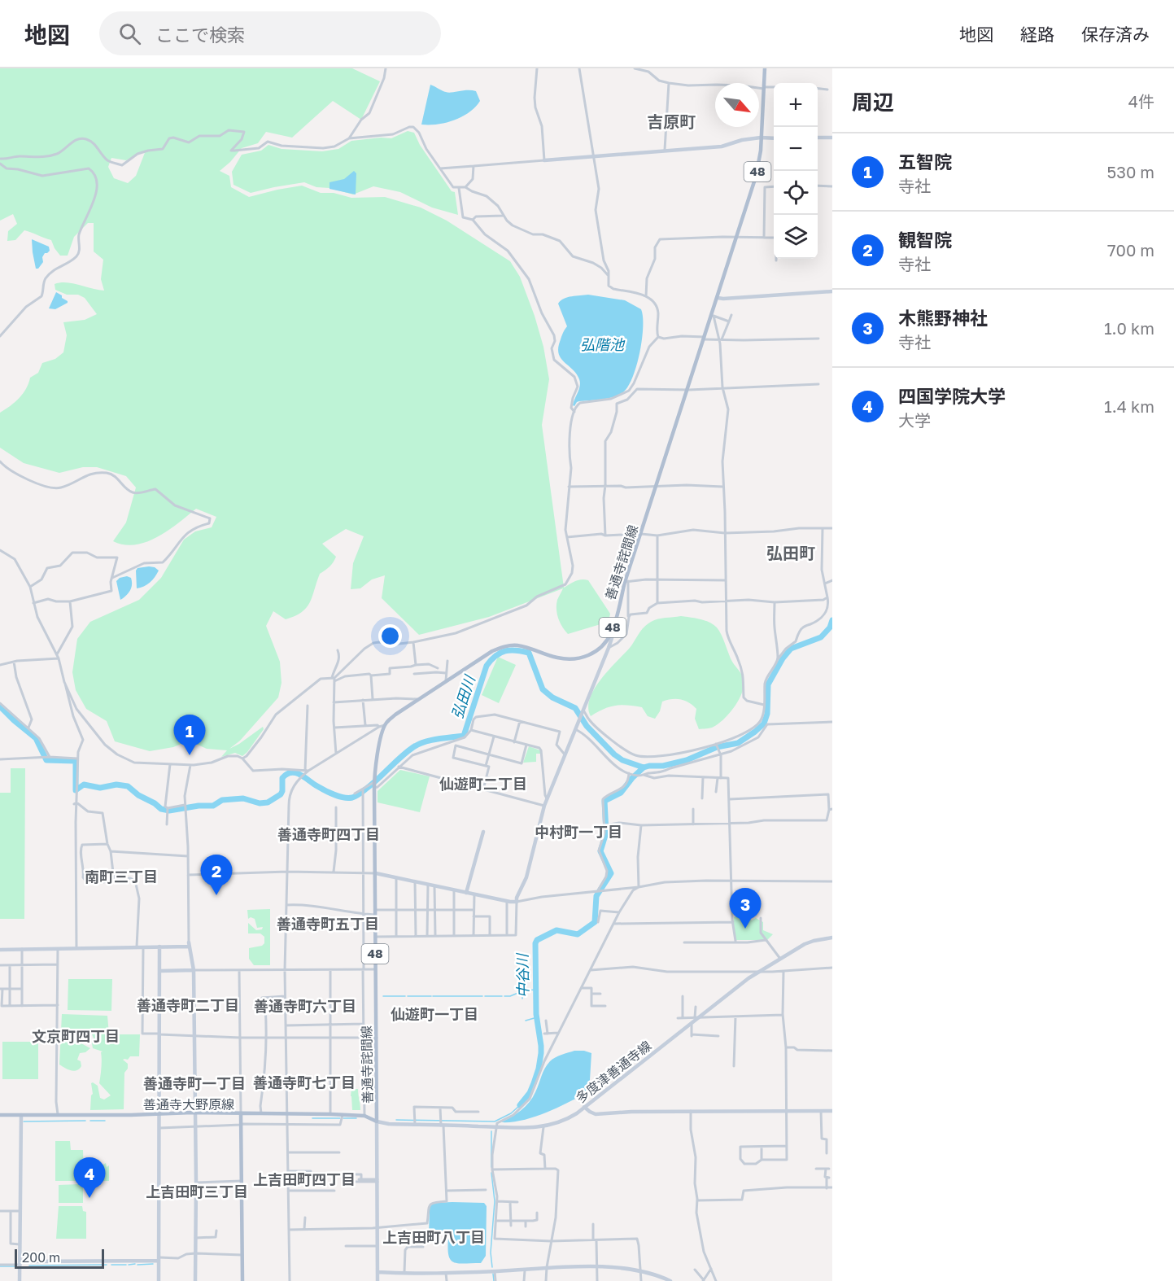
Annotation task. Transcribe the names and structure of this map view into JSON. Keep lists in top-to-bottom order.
{
  "streets": {
    "main road": ["48", "善通寺詫間線", "善通寺大野原線"],
    "street": ["多度津善通寺線"]
  },
  "crossings": [
    ["48", "善通寺詫間線"],
    ["善通寺詫間線", "多度津善通寺線"],
    ["善通寺詫間線", "善通寺大野原線"]
  ],
  "districts": [
    "吉原町",
    "弘田町",
    "仙遊町二丁目",
    "中村町一丁目",
    "善通寺町四丁目",
    "南町三丁目",
    "善通寺町五丁目",
    "善通寺町二丁目",
    "善通寺町六丁目",
    "仙遊町一丁目",
    "文京町四丁目",
    "善通寺町七丁目",
    "善通寺町一丁目",
    "上吉田町四丁目",
    "上吉田町三丁目",
    "上吉田町八丁目"
  ],
  "water": ["弘階池", "弘田川", "中谷川"],
  "scale_bar": "200 m",
  "north": "bottom right",
  "page": {
    "header": "地図",
    "search": "ここで検索",
    "nav": ["地図", "経路", "保存済み"],
    "heading": ["周辺", "4件"],
    "map_buttons": ["+", "−"],
    "list": [
      {
        "mark": "1",
        "name": "五智院",
        "note": "寺社",
        "value": "530 m"
      },
      {
        "mark": "2",
        "name": "観智院",
        "note": "寺社",
        "value": "700 m"
      },
      {
        "mark": "3",
        "name": "木熊野神社",
        "note": "寺社",
        "value": "1.0 km"
      },
      {
        "mark": "4",
        "name": "四国学院大学",
        "note": "大学",
        "value": "1.4 km"
      }
    ],
    "pins": [
      "1",
      "2",
      "3",
      "4"
    ],
    "scale": "200 m"
  }
}
